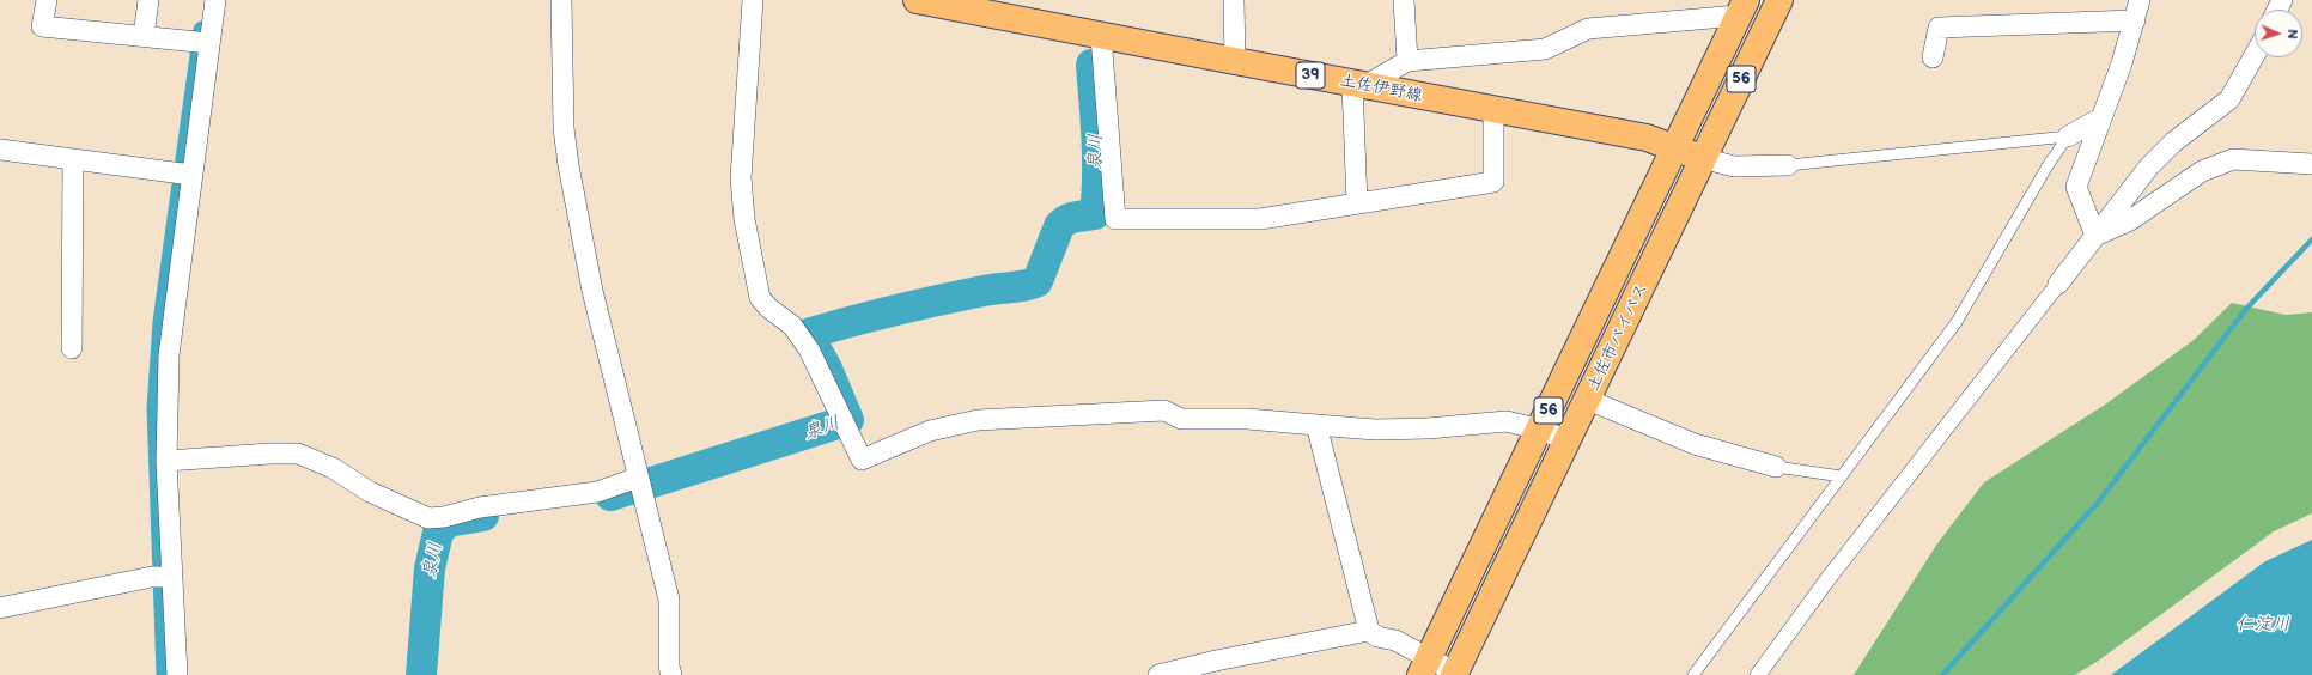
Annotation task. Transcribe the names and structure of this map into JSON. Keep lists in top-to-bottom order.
{
  "streets": {
    "main road": [
      "39",
      "56",
      "土佐伊野線",
      "土佐市バイパス"
    ]
  },
  "crossings": [
    ["土佐伊野線", "土佐市バイパス"]
  ],
  "water": ["泉川", "仁淀川"],
  "north": "right"
}
